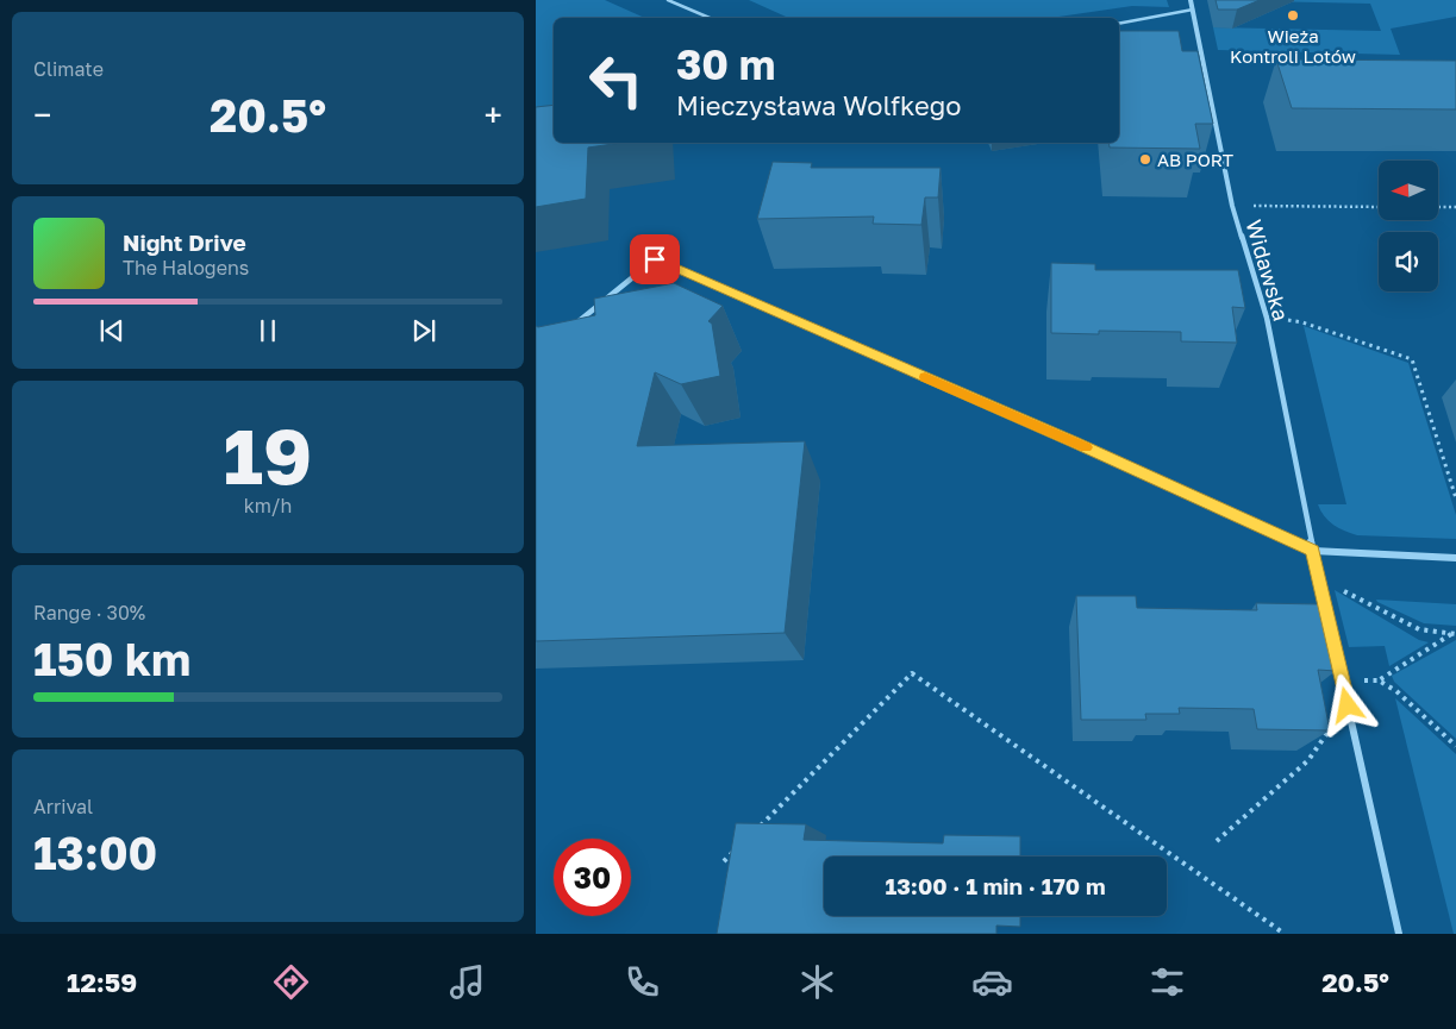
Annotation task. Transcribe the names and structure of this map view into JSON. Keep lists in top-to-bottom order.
{
  "streets": {
    "street": ["Widawska"]
  },
  "places": ["Wieża Kontroli Lotów", "AB PORT"],
  "north": "left",
  "page": {
    "tile": [
      "Climate",
      ["19", "km/h"],
      ["Range · 30%", "150 km"],
      ["Arrival", "13:00"]
    ],
    "turn": ["30 m", "Mieczysława Wolfkego"],
    "heat": ["−", "20.5°", "+"],
    "song": ["Night Drive", "The Halogens"],
    "limit": "30",
    "trip": "13:00 · 1 min · 170 m",
    "tabs": ["12:59", "20.5°"]
  }
}
